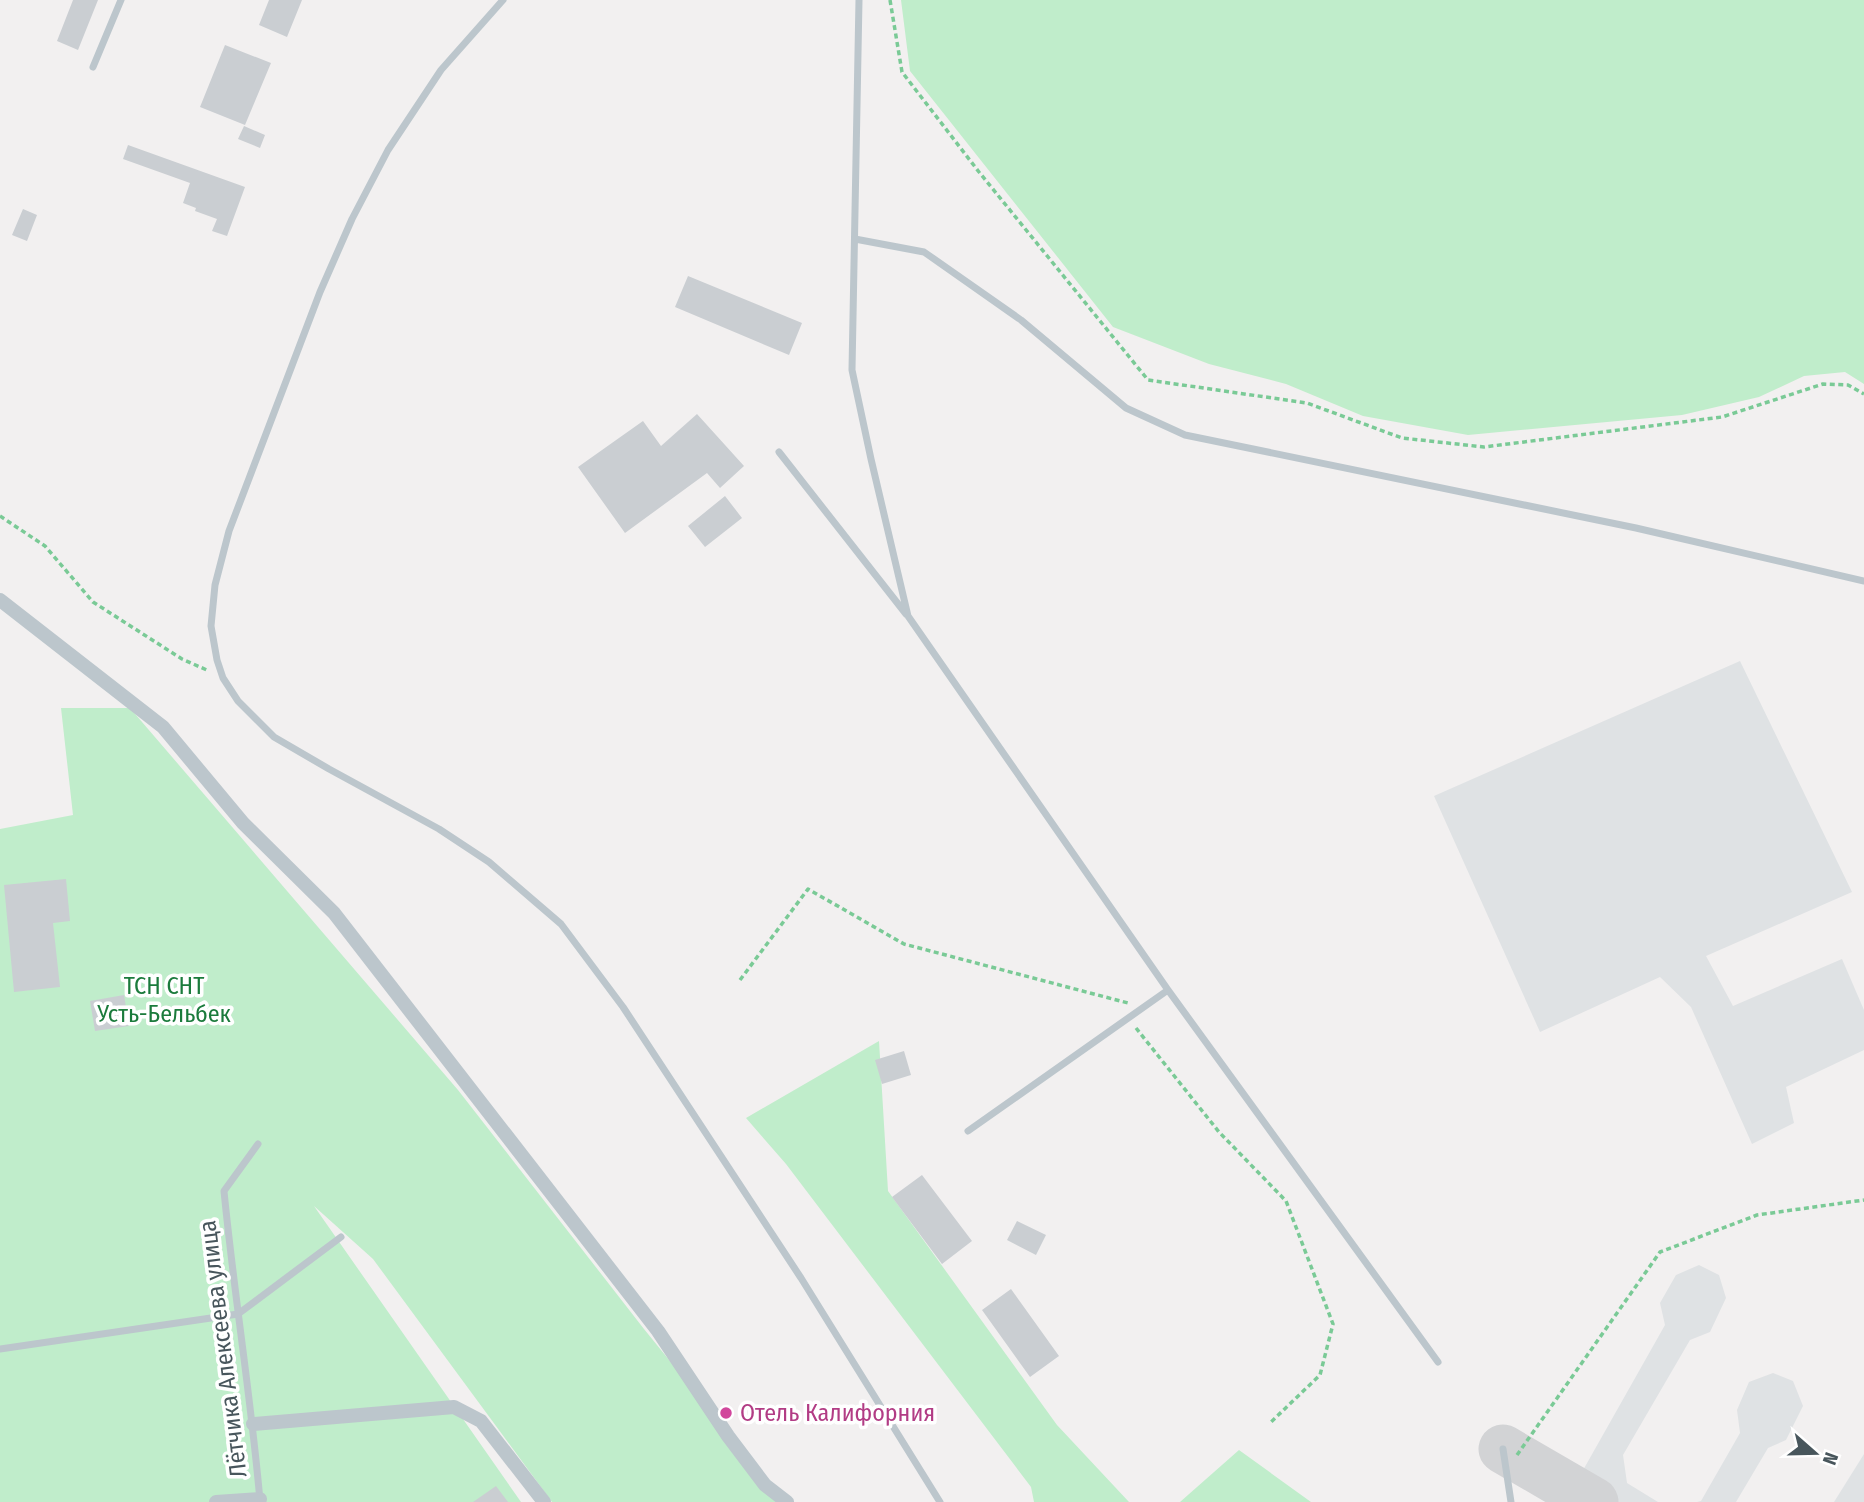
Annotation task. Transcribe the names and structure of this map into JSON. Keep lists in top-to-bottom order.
{
  "streets": {
    "lane": ["Лётчика Алексеева улица"]
  },
  "parks": ["ТСН СНТ Усть-Бельбек"],
  "places": ["Отель Калифорния"],
  "north": "right"
}
